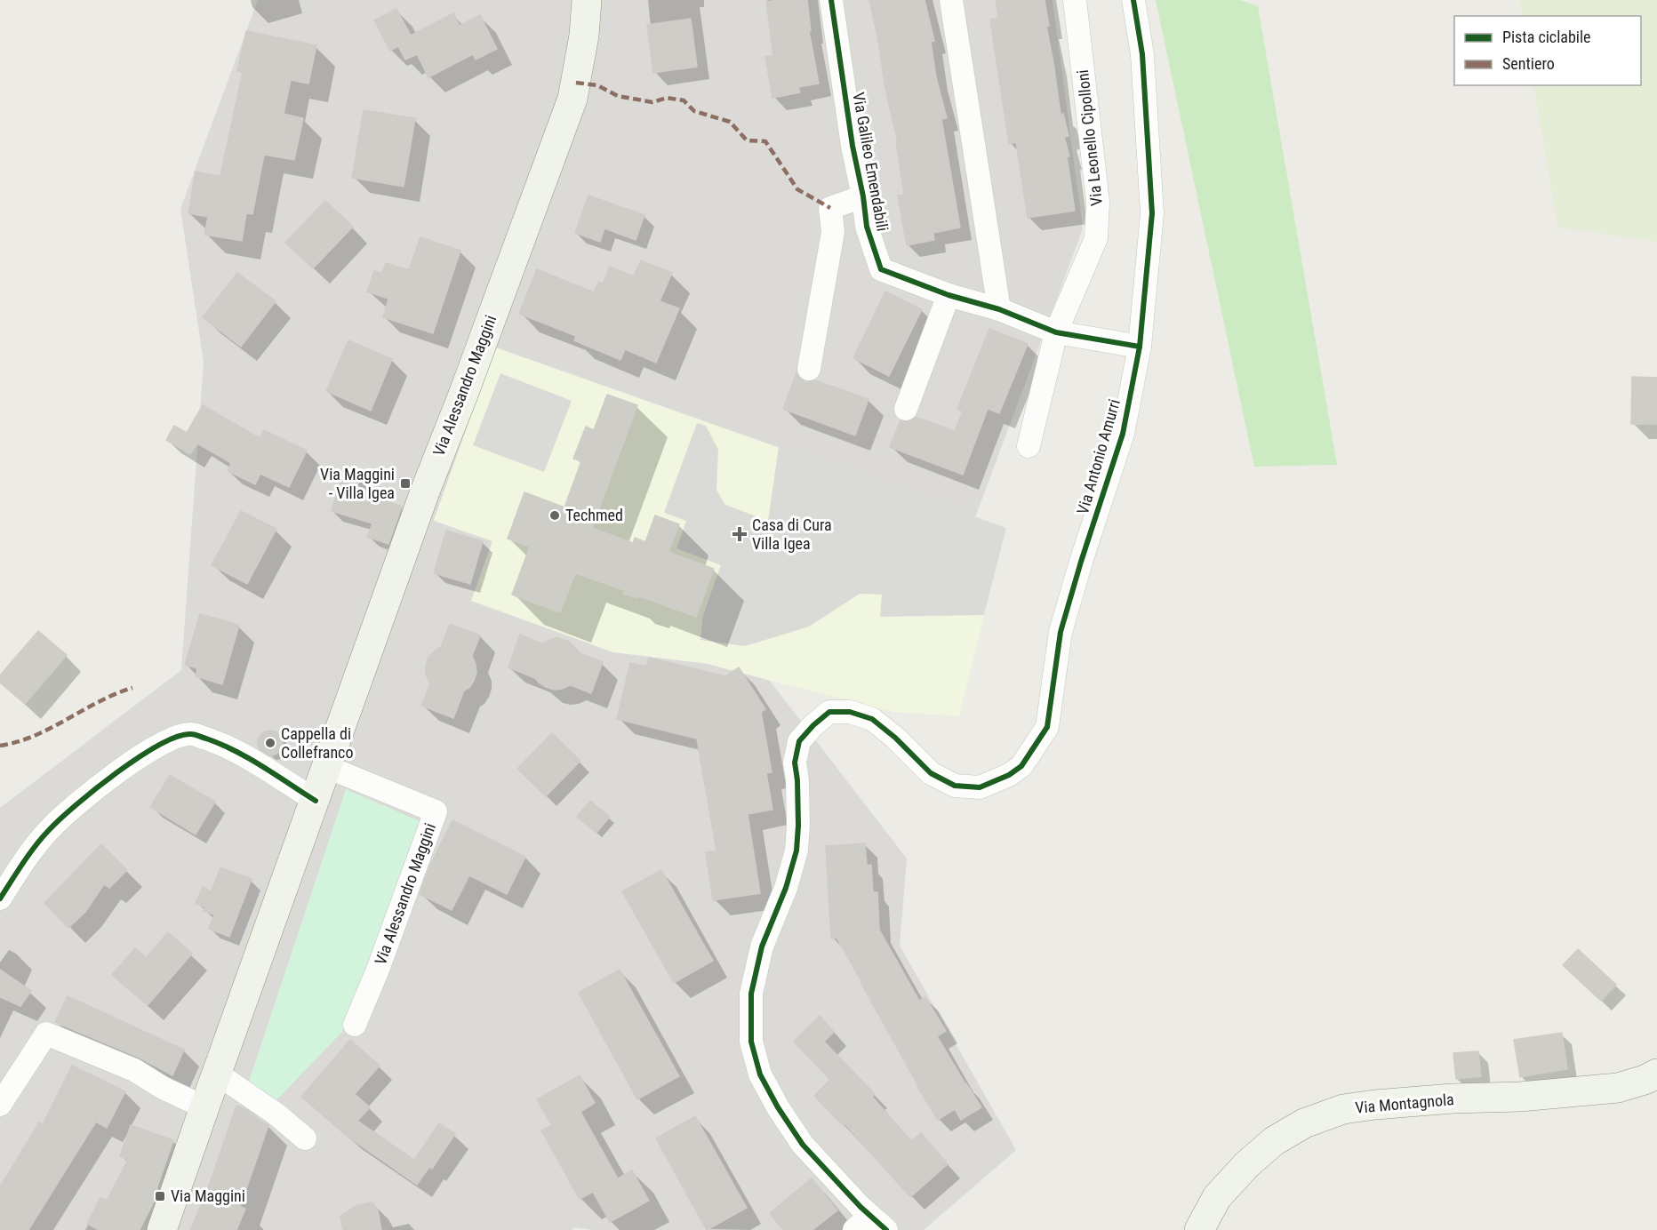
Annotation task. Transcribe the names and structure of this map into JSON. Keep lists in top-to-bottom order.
{
  "streets": {
    "main road": ["Via Alessandro Maggini", "Via Montagnola"],
    "street": ["Via Leonello Cipolloni", "Via Galileo Emendabili", "Via Antonio Amurri"]
  },
  "crossings": [
    ["Via Leonello Cipolloni", "Via Galileo Emendabili"]
  ],
  "places": {
    "transit": ["Via Maggini - Villa Igea", "Via Maggini"],
    "other": ["Techmed", "Cappella di Collefranco"],
    "health": ["Casa di Cura Villa Igea"]
  },
  "legend": ["Pista ciclabile", "Sentiero"]
}
